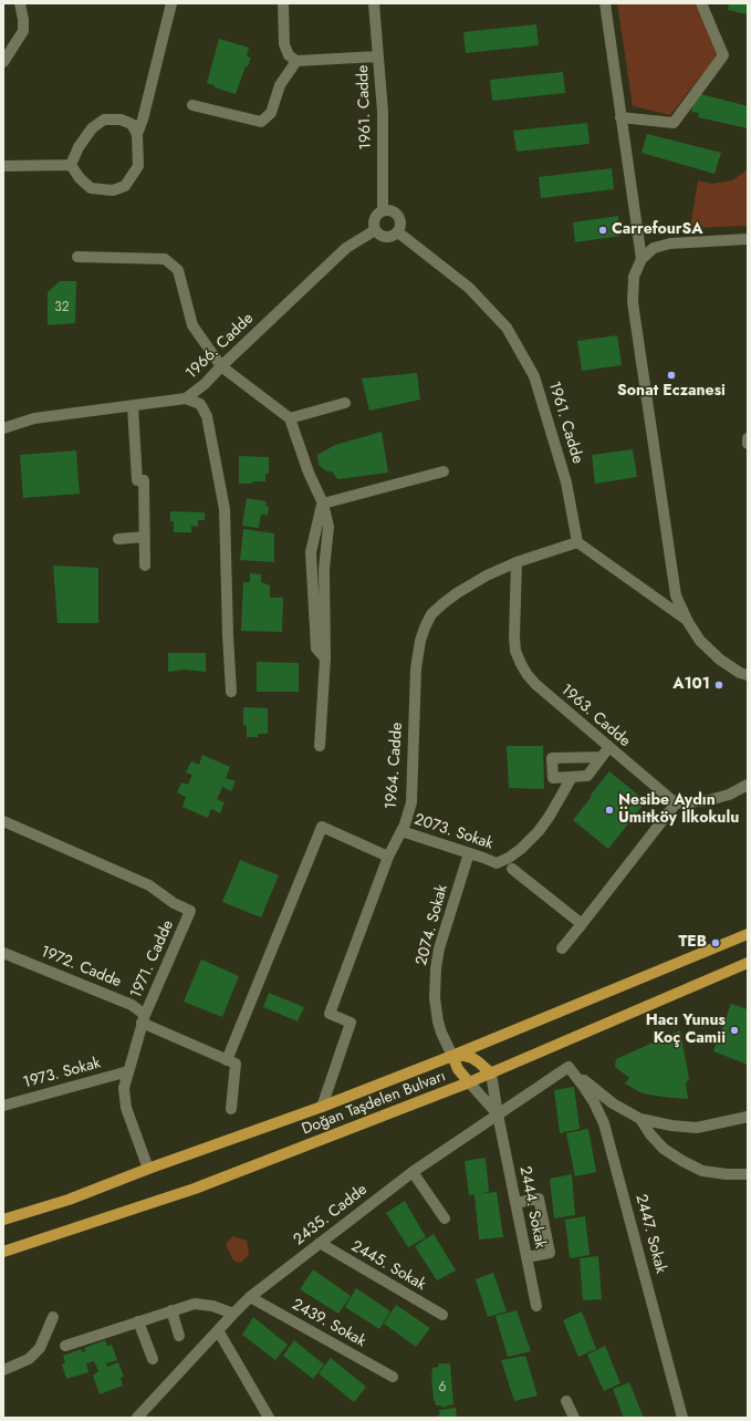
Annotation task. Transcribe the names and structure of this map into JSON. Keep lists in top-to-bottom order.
{
  "streets": {
    "main road": ["Doğan Taşdelen Bulvarı"],
    "street": [
      "1961. Cadde",
      "1966. Cadde",
      "1963. Cadde",
      "1964. Cadde",
      "2073. Sokak",
      "2074. Sokak",
      "1971. Cadde",
      "1972. Cadde",
      "1973. Sokak",
      "2444. Sokak",
      "2435. Cadde",
      "2447. Sokak",
      "2445. Sokak",
      "2439. Sokak"
    ]
  },
  "crossings": [
    ["1961. Cadde", "1966. Cadde"],
    ["1961. Cadde", "1964. Cadde"],
    ["1963. Cadde", "1964. Cadde"],
    ["1964. Cadde", "2073. Sokak"],
    ["1964. Cadde", "Doğan Taşdelen Bulvarı"],
    ["2073. Sokak", "2074. Sokak"],
    ["2074. Sokak", "Doğan Taşdelen Bulvarı"],
    ["1971. Cadde", "1972. Cadde"],
    ["1971. Cadde", "1973. Sokak"],
    ["1971. Cadde", "Doğan Taşdelen Bulvarı"],
    ["Doğan Taşdelen Bulvarı", "2444. Sokak"],
    ["2444. Sokak", "2435. Cadde"],
    ["2435. Cadde", "2447. Sokak"],
    ["2435. Cadde", "2445. Sokak"],
    ["2435. Cadde", "2439. Sokak"]
  ],
  "places": [
    "CarrefourSA",
    "Sonat Eczanesi",
    "A101",
    "Nesibe Aydın Ümitköy İlkokulu",
    "TEB",
    "Hacı Yunus Koç Camii"
  ],
  "house_numbers": ["32", "6"]
}
